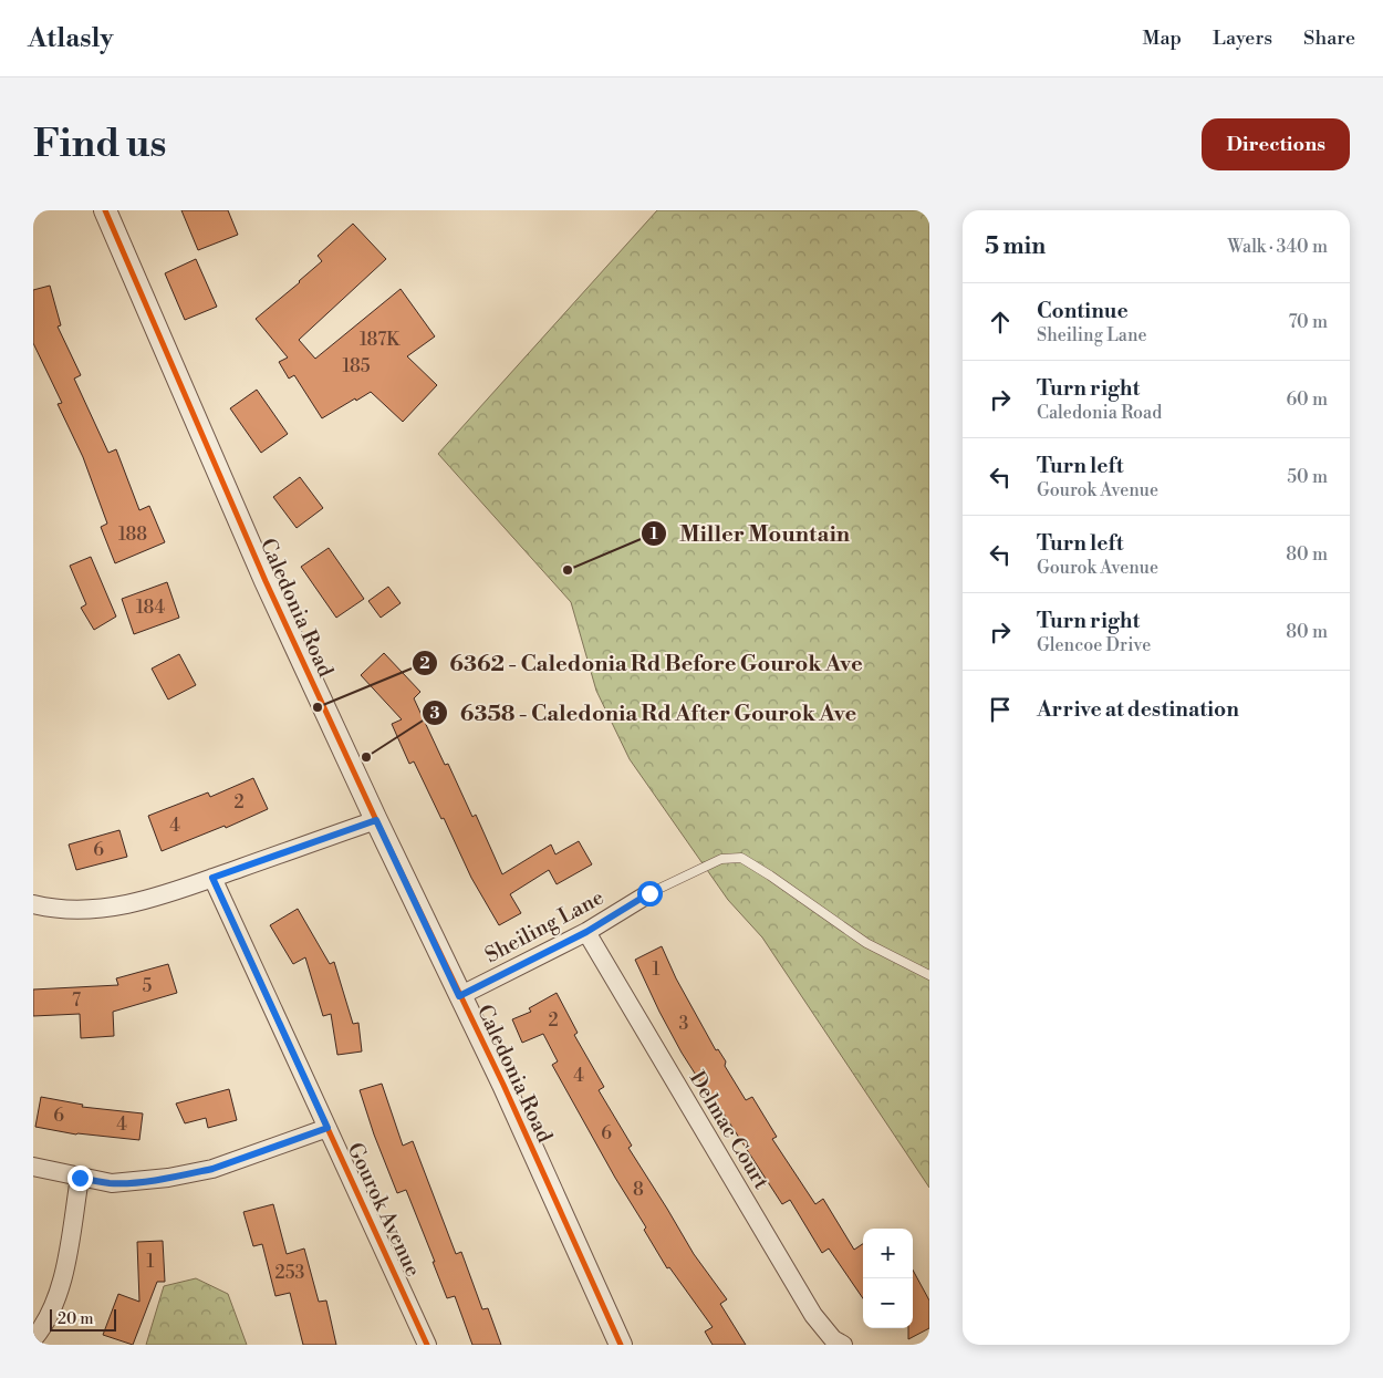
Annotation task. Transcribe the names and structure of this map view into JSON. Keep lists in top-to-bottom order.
{
  "streets": {
    "street": [
      "Caledonia Road",
      "Sheiling Lane",
      "Delmac Court",
      "Gourok Avenue"
    ]
  },
  "crossings": [
    ["Caledonia Road", "Sheiling Lane"],
    ["Sheiling Lane", "Delmac Court"]
  ],
  "places": ["Miller Mountain", "6362 - Caledonia Rd Before Gourok Ave", "6358 - Caledonia Rd After Gourok Ave"],
  "house_numbers": [
    "187K",
    "185",
    "188",
    "184",
    "2",
    "4",
    "6",
    "1",
    "5",
    "7",
    "2",
    "3",
    "4",
    "6",
    "4",
    "6",
    "8",
    "1",
    "253"
  ],
  "scale_bar": "20 m",
  "page": {
    "header": "Atlasly",
    "nav": ["Map", "Layers", "Share"],
    "buttons": "Directions",
    "title": "Find us",
    "heading": ["5 min", "Walk · 340 m"],
    "list": [
      ["Continue", "Sheiling Lane", "70 m"],
      ["Turn right", "Caledonia Road", "60 m"],
      ["Turn left", "Gourok Avenue", "50 m"],
      ["Turn left", "Gourok Avenue", "80 m"],
      ["Turn right", "Glencoe Drive", "80 m"],
      "Arrive at destination"
    ],
    "map_buttons": ["+", "−"],
    "scale": "20 m"
  }
}
